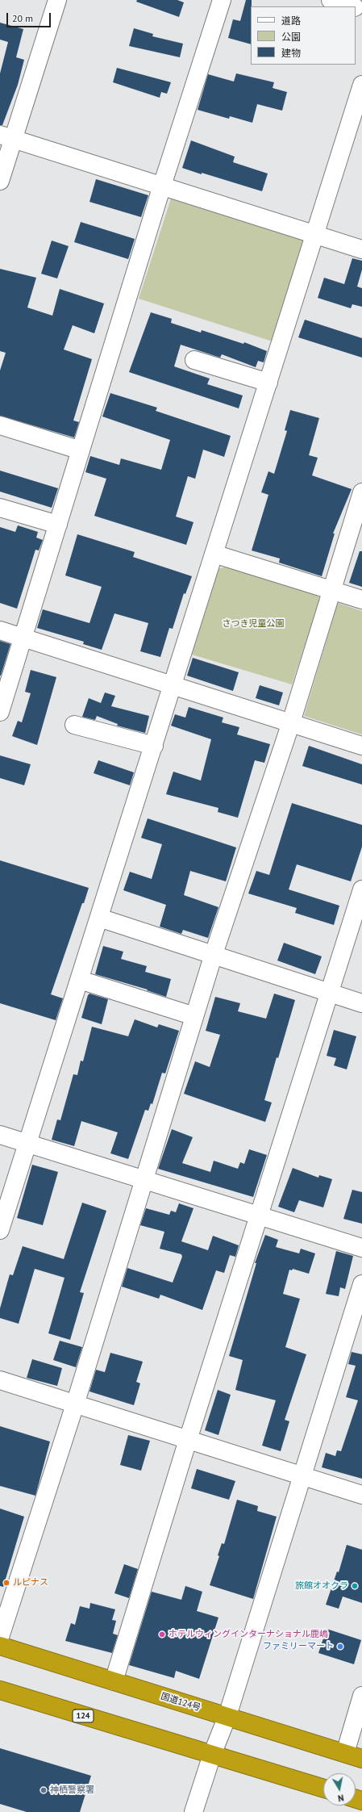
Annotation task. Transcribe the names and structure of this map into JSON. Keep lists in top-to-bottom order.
{
  "streets": {
    "highway": ["国道124号", "124"]
  },
  "parks": ["さつき児童公園"],
  "places": [
    "ルピナス",
    "旅館オオクラ",
    "ホテルウィングインターナショナル鹿嶋",
    "ファミリーマート",
    "神栖警察署"
  ],
  "legend": ["道路", "公園", "建物"],
  "scale_bar": "20 m",
  "north": "bottom"
}
